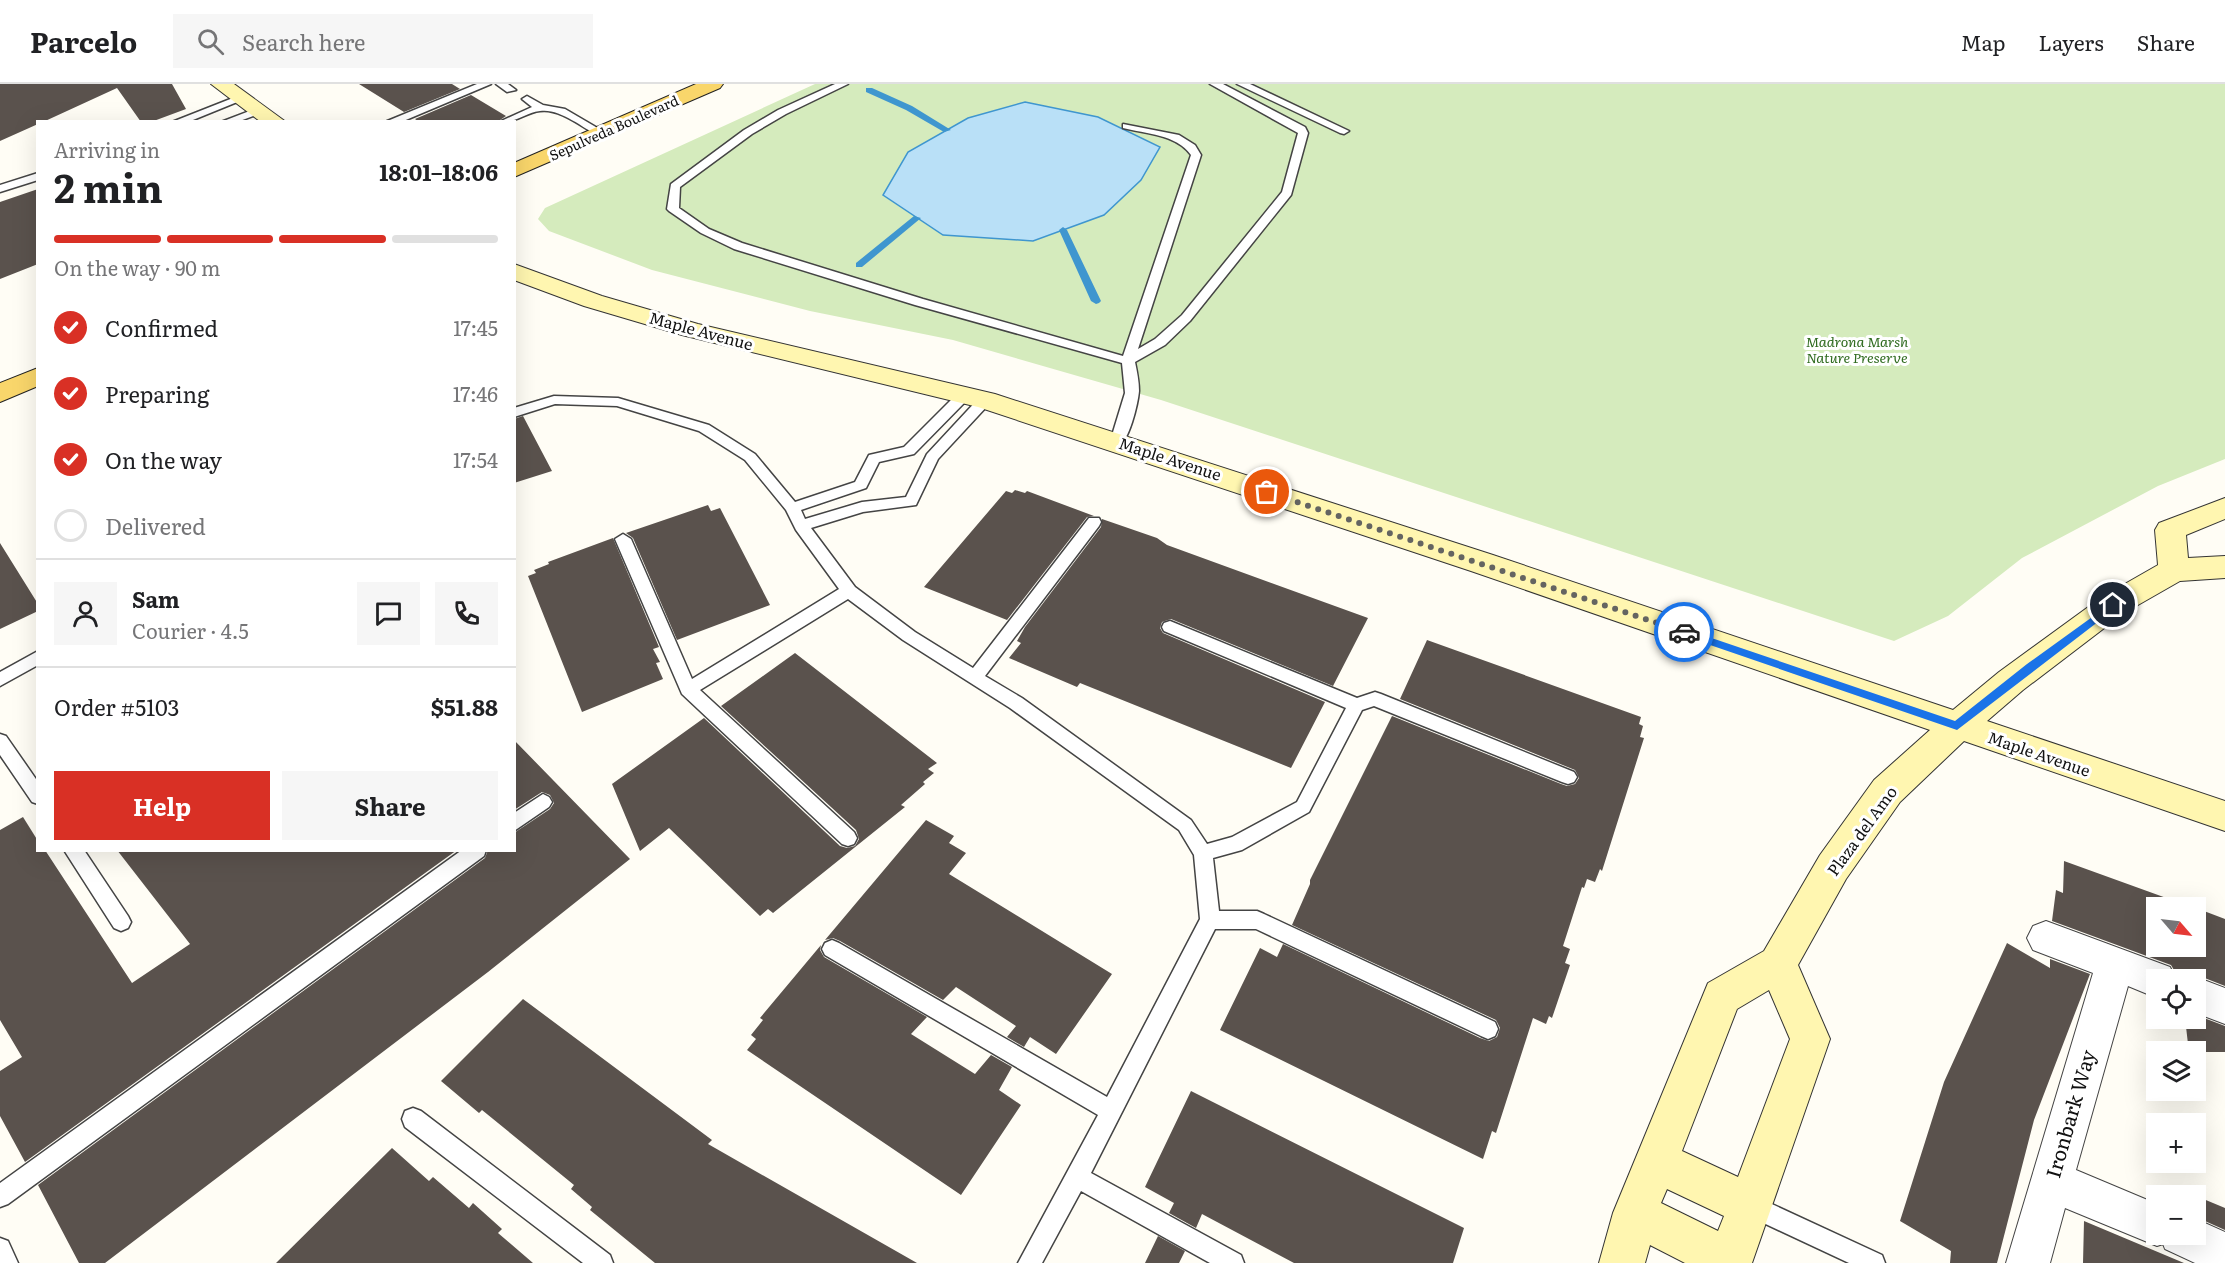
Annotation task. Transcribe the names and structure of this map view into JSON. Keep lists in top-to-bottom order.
{
  "streets": {
    "main road": ["Sepulveda Boulevard"],
    "street": ["Maple Avenue", "Plaza del Amo", "Ironbark Way"]
  },
  "crossings": [
    ["Maple Avenue", "Plaza del Amo"]
  ],
  "parks": ["Madrona Marsh Nature Preserve"],
  "north": "bottom right",
  "page": {
    "header": "Parcelo",
    "search": "Search here",
    "nav": ["Map", "Layers", "Share"],
    "heading": ["2 min", "Arriving in", "18:01–18:06"],
    "panel": [
      "Sam",
      "Courier · 4.5",
      "Order #5103",
      "$51.88"
    ],
    "bar": "On the way · 90 m",
    "list": [
      ["Confirmed", "17:45"],
      ["Preparing", "17:46"],
      ["On the way", "17:54"],
      "Delivered"
    ],
    "buttons": ["Help", "Share"],
    "map_buttons": ["+", "−"]
  }
}
